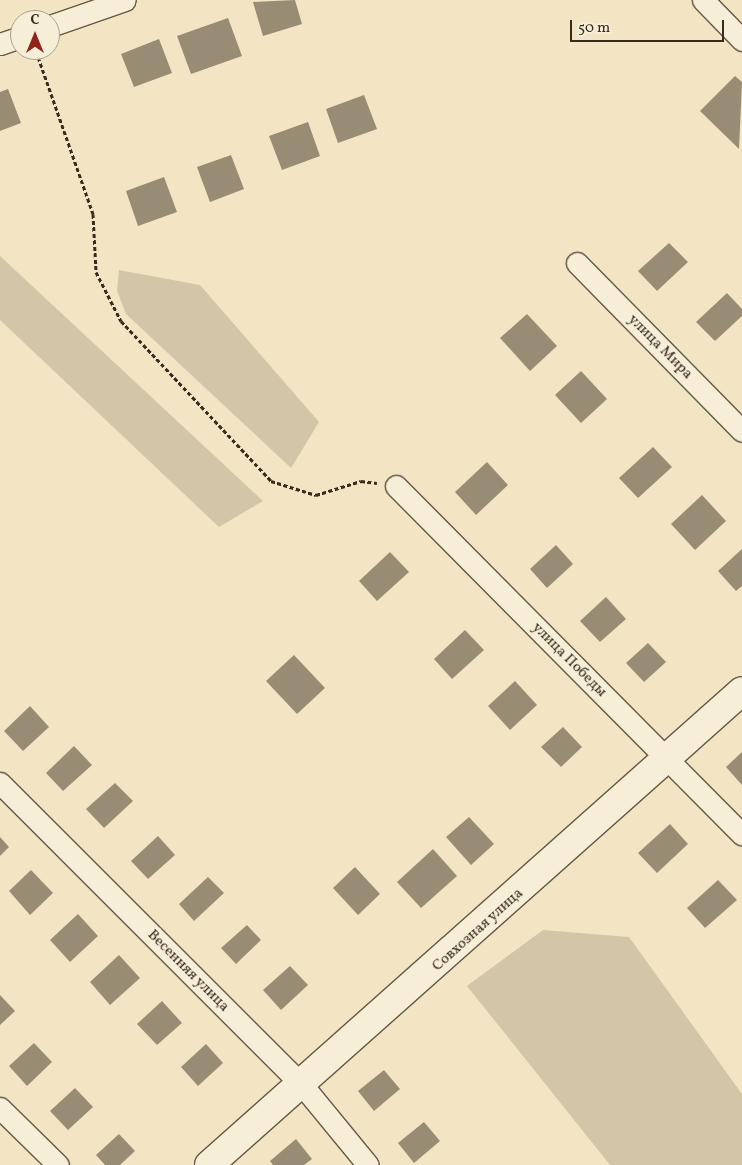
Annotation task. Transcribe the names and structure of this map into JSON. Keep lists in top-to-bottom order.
{
  "streets": {
    "street": [
      "улица Мира",
      "улица Победы",
      "Совхозная улица",
      "Весенняя улица"
    ]
  },
  "crossings": [
    ["улица Победы", "Совхозная улица"],
    ["Совхозная улица", "Весенняя улица"]
  ],
  "scale_bar": "50 m",
  "north": "top"
}
